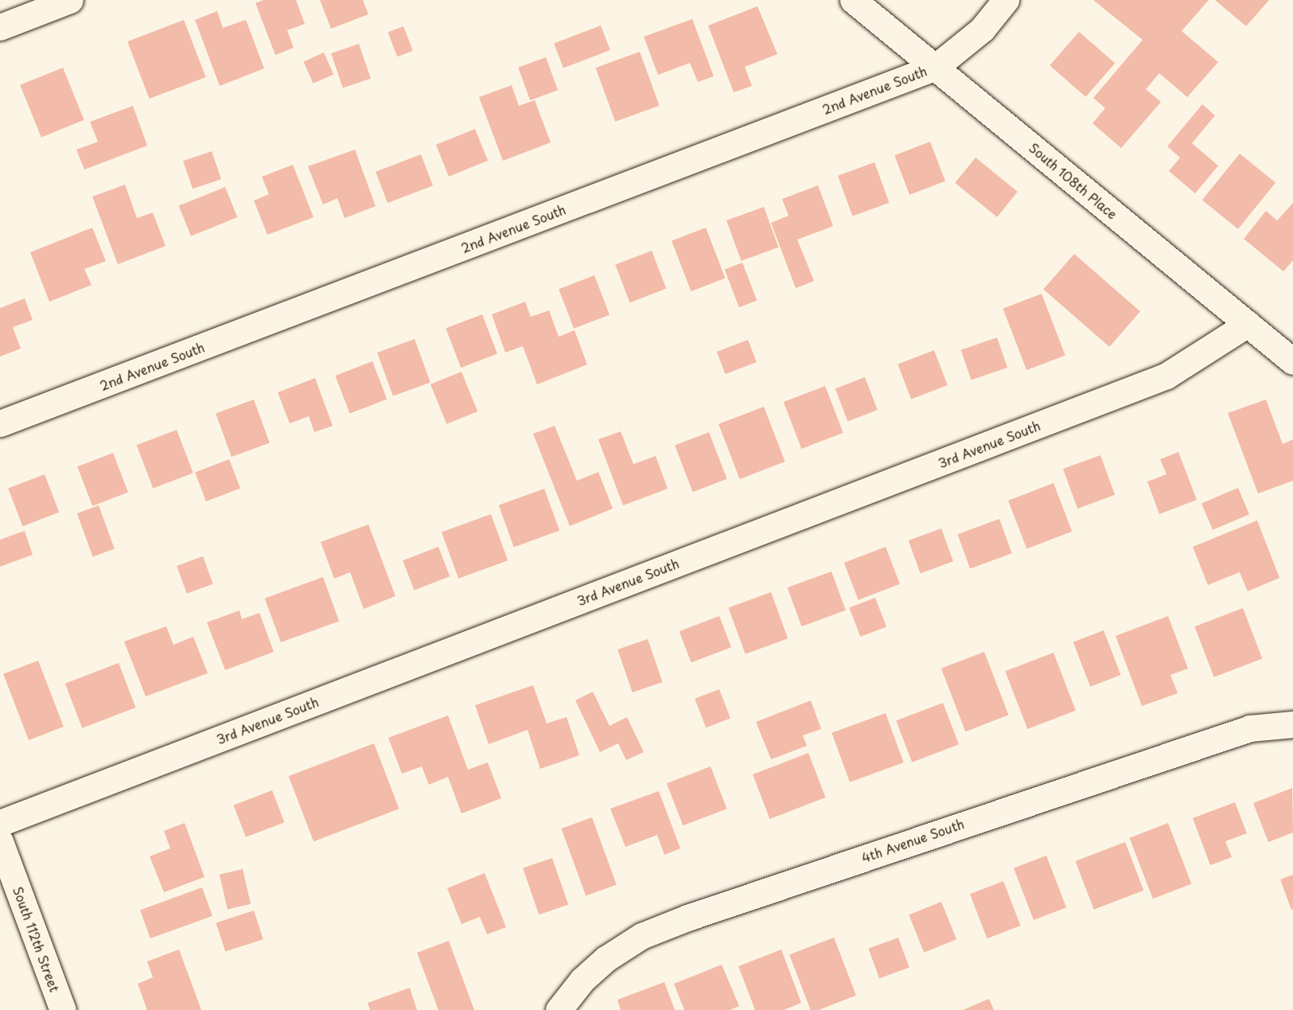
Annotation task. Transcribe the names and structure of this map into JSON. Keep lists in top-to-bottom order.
{
  "streets": {
    "street": [
      "2nd Avenue South",
      "South 108th Place",
      "3rd Avenue South",
      "4th Avenue South",
      "South 112th Street"
    ]
  },
  "crossings": [
    ["2nd Avenue South", "South 108th Place"],
    ["South 108th Place", "3rd Avenue South"]
  ]
}
